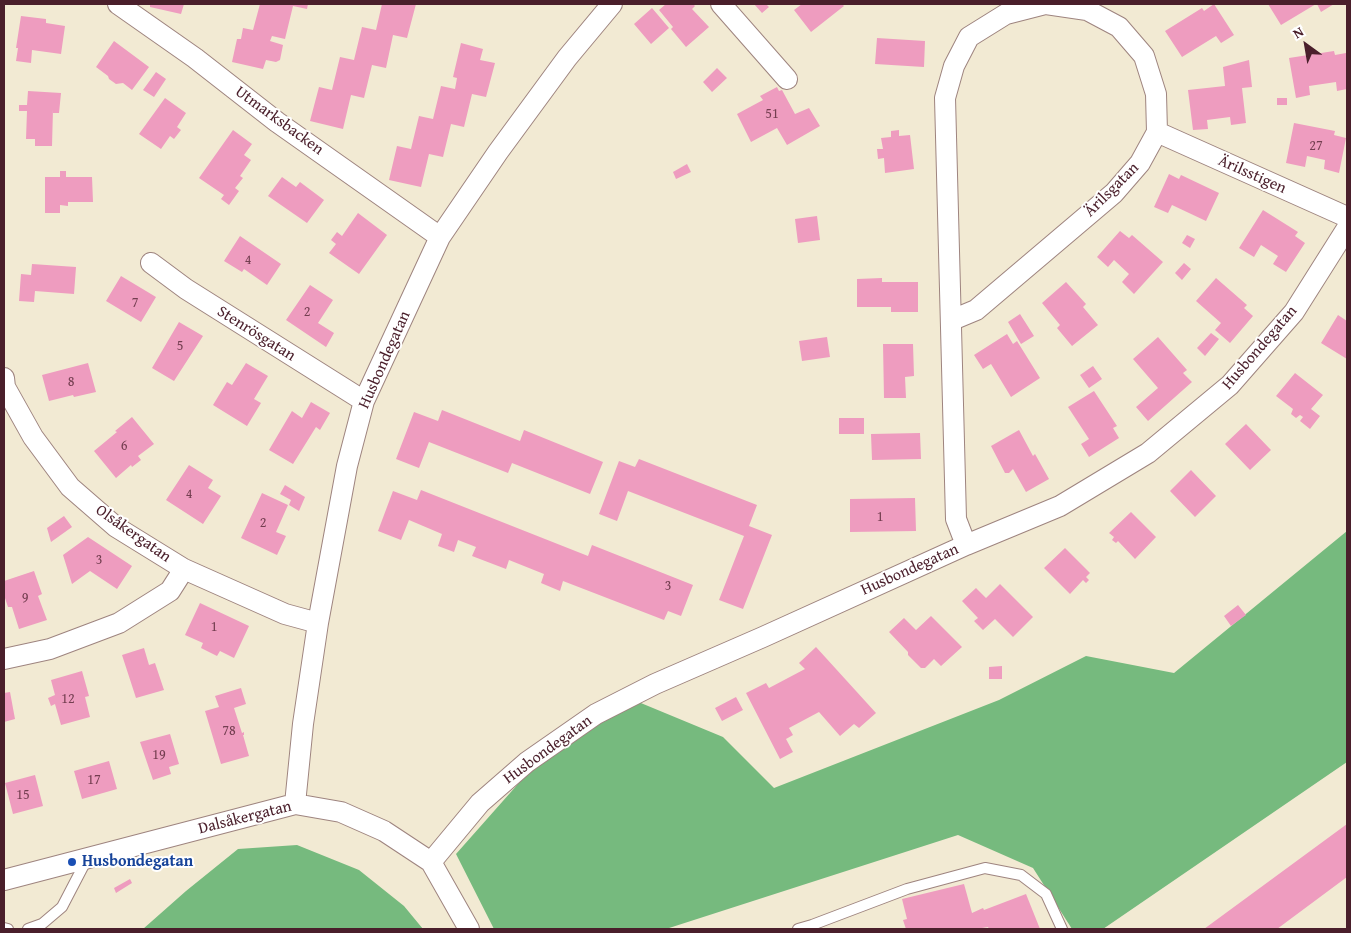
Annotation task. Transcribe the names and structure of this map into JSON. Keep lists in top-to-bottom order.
{
  "streets": {
    "street": [
      "Utmarksbacken",
      "Ärilsstigen",
      "Ärilsgatan",
      "Stenrösgatan",
      "Husbondegatan",
      "Olsåkergatan",
      "Dalsåkergatan"
    ]
  },
  "crossings": [
    ["Utmarksbacken", "Husbondegatan"],
    ["Ärilsstigen", "Ärilsgatan"],
    ["Stenrösgatan", "Husbondegatan"],
    ["Husbondegatan", "Olsåkergatan"],
    ["Husbondegatan", "Dalsåkergatan"]
  ],
  "places": ["Husbondegatan"],
  "house_numbers": [
    "51",
    "27",
    "4",
    "7",
    "2",
    "5",
    "8",
    "6",
    "4",
    "1",
    "2",
    "3",
    "3",
    "9",
    "1",
    "12",
    "78",
    "19",
    "17",
    "15"
  ],
  "north": "top left"
}
